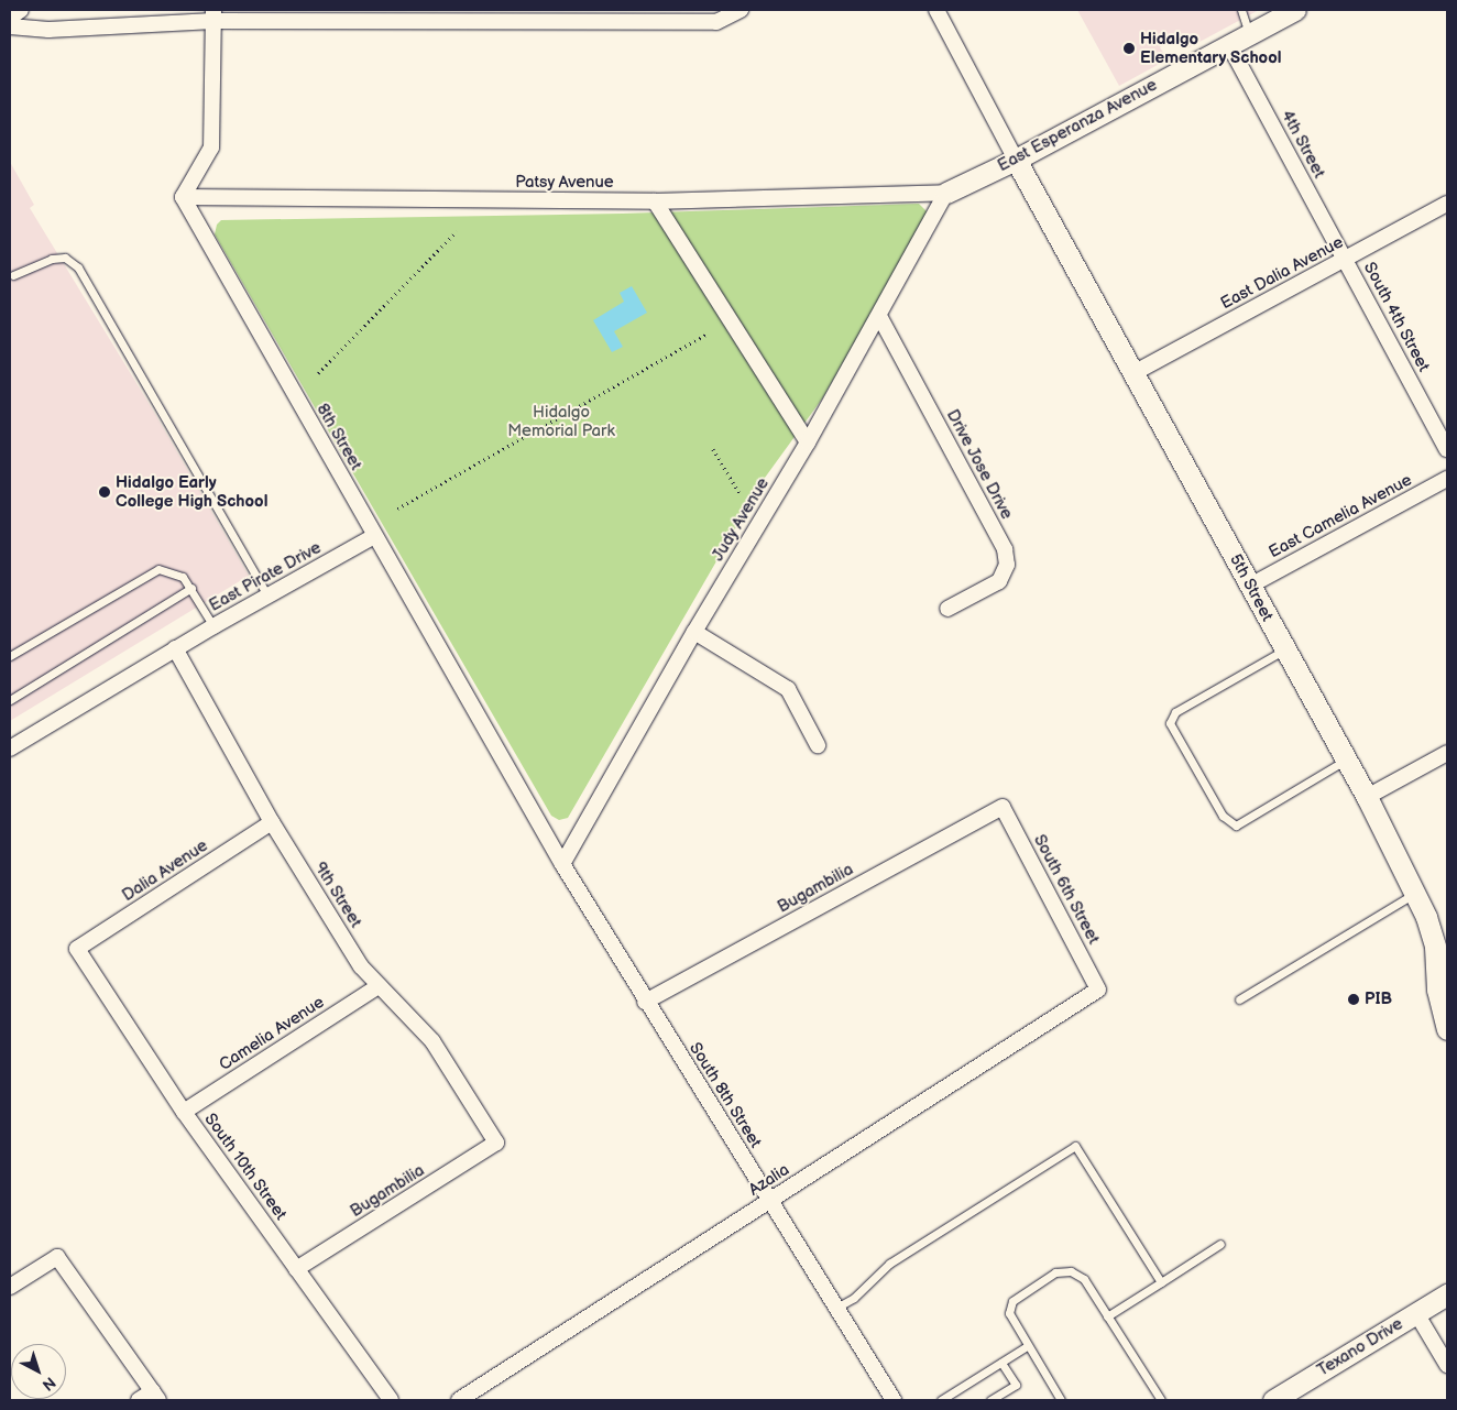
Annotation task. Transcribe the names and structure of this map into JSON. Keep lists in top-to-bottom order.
{
  "streets": {
    "street": [
      "East Esperanza Avenue",
      "4th Street",
      "Patsy Avenue",
      "East Dalia Avenue",
      "South 4th Street",
      "8th Street",
      "Drive Jose Drive",
      "East Camelia Avenue",
      "Judy Avenue",
      "East Pirate Drive",
      "5th Street",
      "Dalia Avenue",
      "Bugambilia",
      "South 6th Street",
      "9th Street",
      "Camelia Avenue",
      "South 8th Street",
      "South 10th Street",
      "Azalia",
      "Texano Drive"
    ]
  },
  "crossings": [
    ["East Esperanza Avenue", "4th Street"],
    ["East Esperanza Avenue", "Patsy Avenue"],
    ["East Esperanza Avenue", "Judy Avenue"],
    ["East Esperanza Avenue", "5th Street"],
    ["4th Street", "East Dalia Avenue"],
    ["4th Street", "South 4th Street"],
    ["Patsy Avenue", "8th Street"],
    ["Patsy Avenue", "Judy Avenue"],
    ["East Dalia Avenue", "South 4th Street"],
    ["East Dalia Avenue", "5th Street"],
    ["8th Street", "Judy Avenue"],
    ["8th Street", "East Pirate Drive"],
    ["8th Street", "South 8th Street"],
    ["Drive Jose Drive", "Judy Avenue"],
    ["East Camelia Avenue", "5th Street"],
    ["Judy Avenue", "South 8th Street"],
    ["East Pirate Drive", "9th Street"],
    ["Dalia Avenue", "9th Street"],
    ["Dalia Avenue", "South 10th Street"],
    ["Bugambilia", "South 6th Street"],
    ["Bugambilia", "9th Street"],
    ["Bugambilia", "South 8th Street"],
    ["Bugambilia", "South 10th Street"],
    ["South 6th Street", "Azalia"],
    ["9th Street", "Camelia Avenue"],
    ["Camelia Avenue", "South 10th Street"],
    ["South 8th Street", "Azalia"]
  ],
  "parks": ["Hidalgo Memorial Park"],
  "places": ["Hidalgo Elementary School", "Hidalgo Early College High School", "PIB"],
  "north": "bottom right"
}
